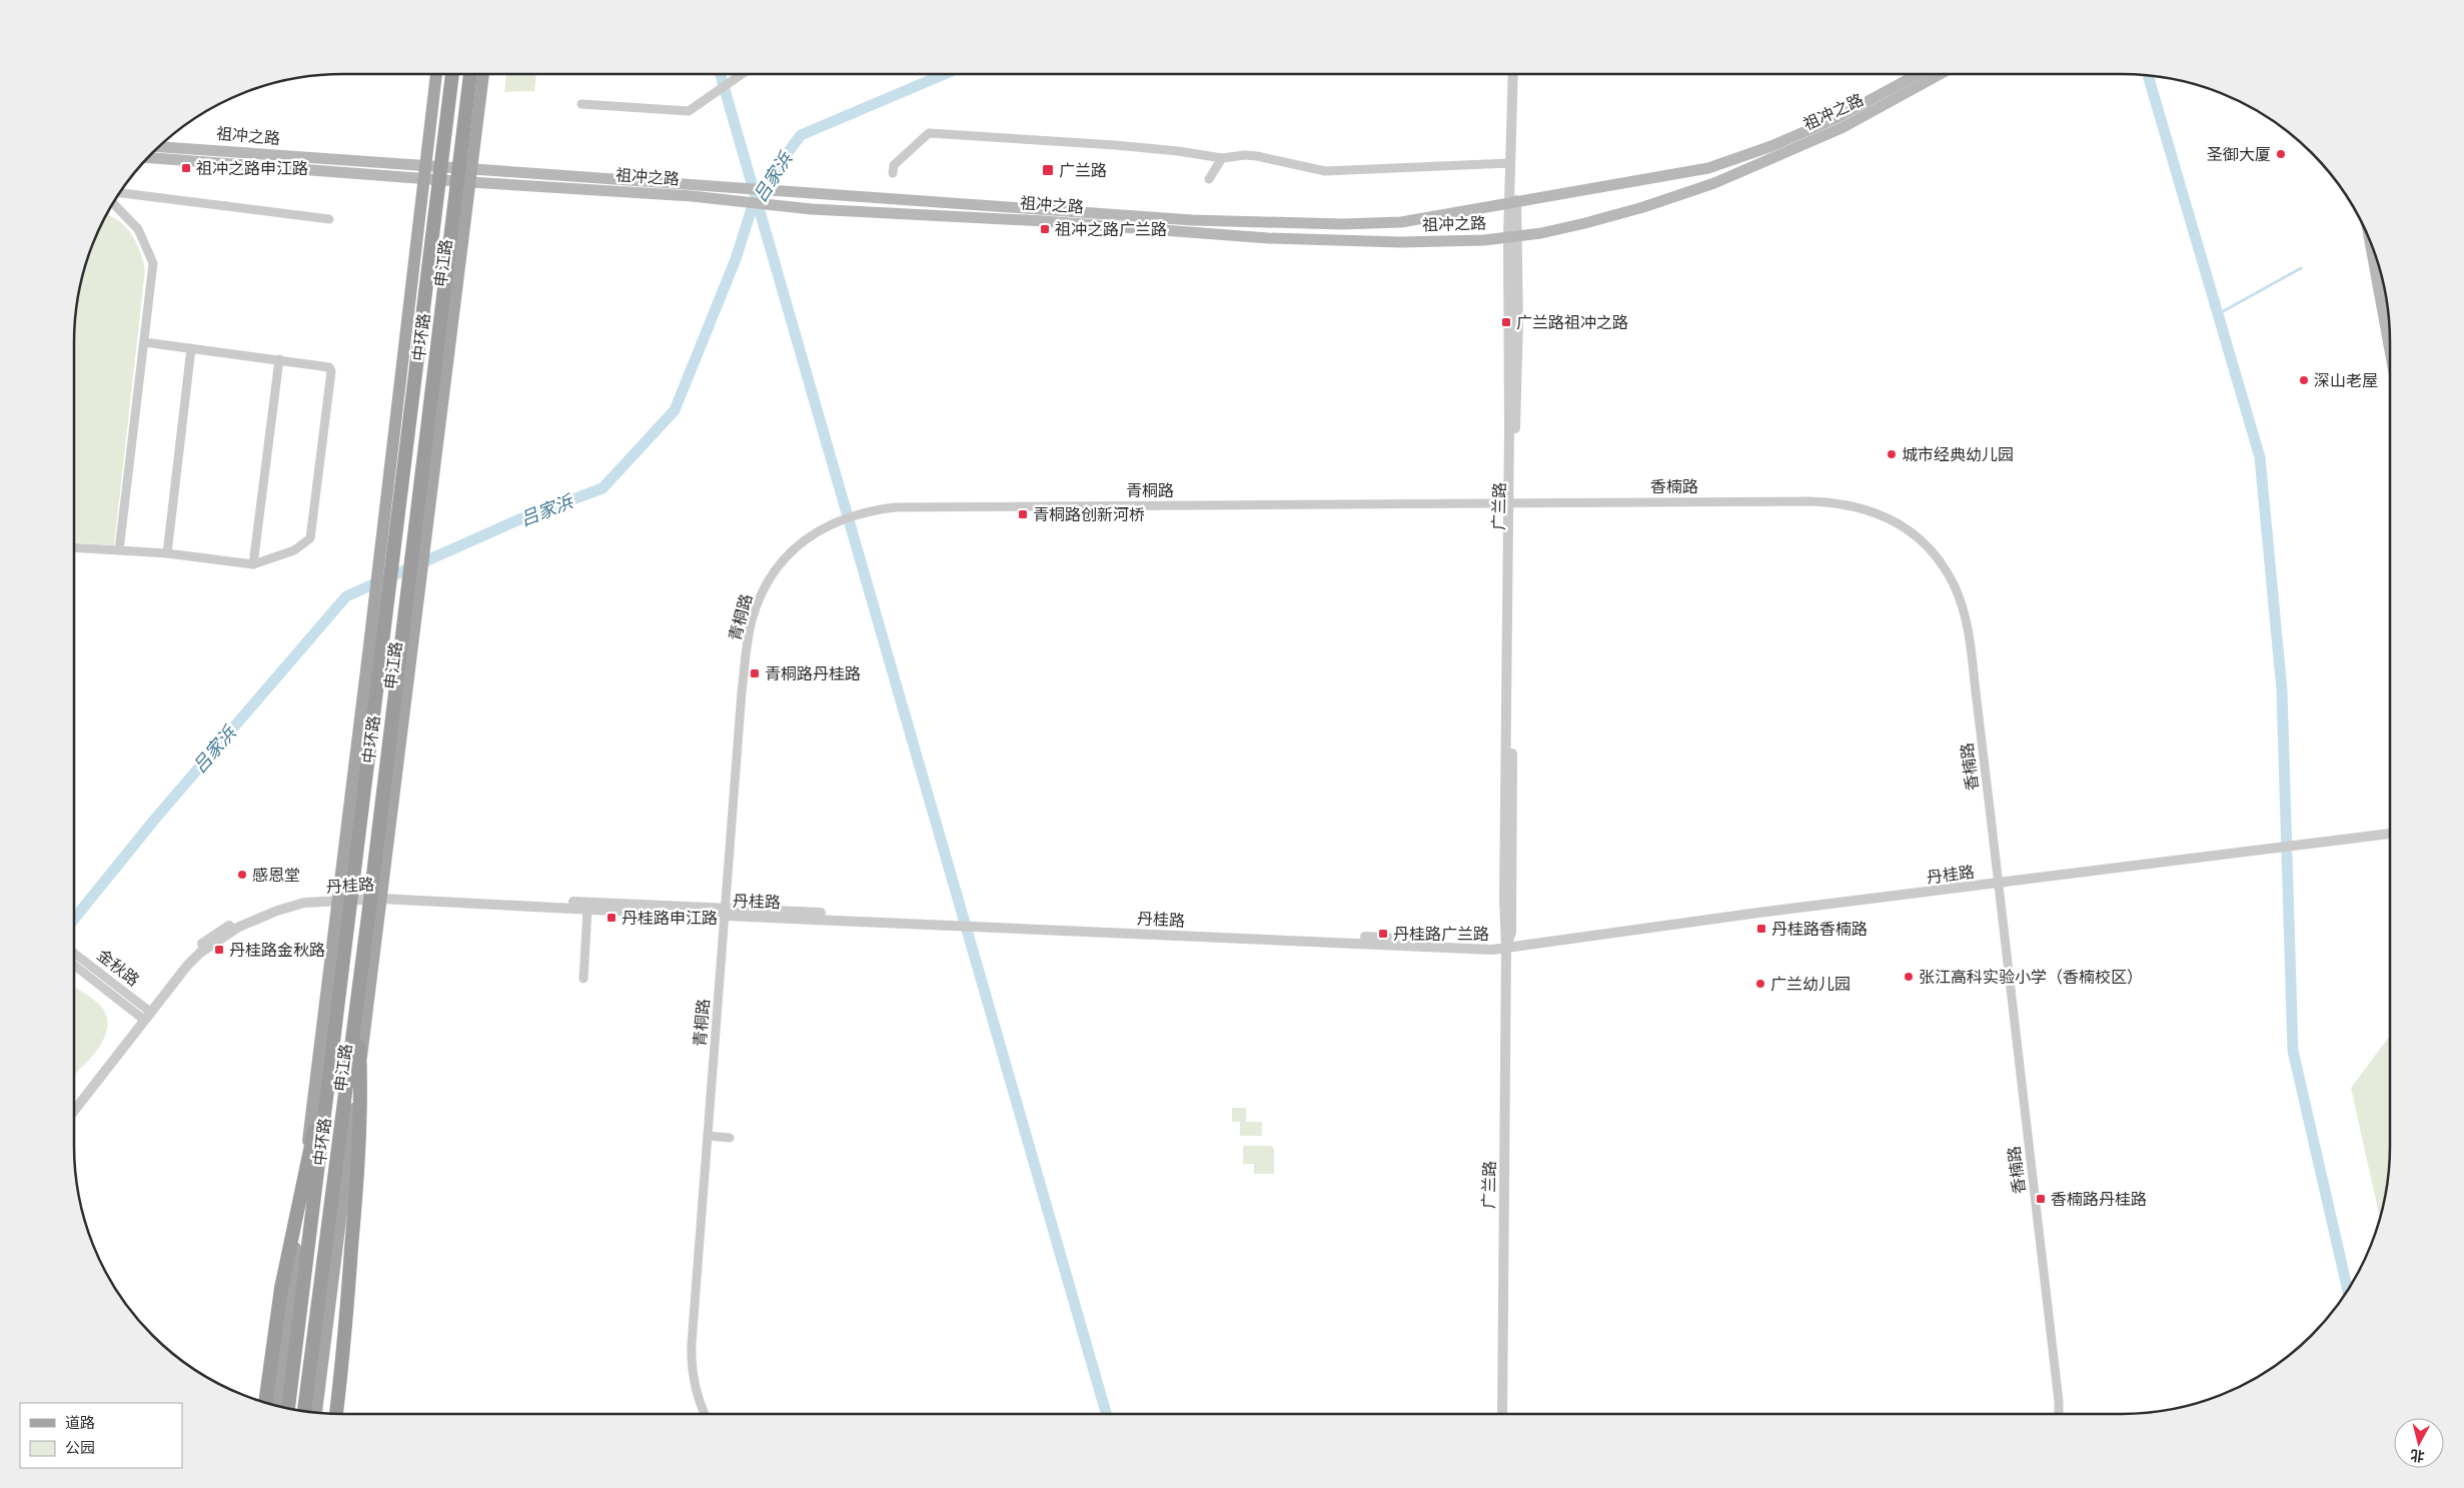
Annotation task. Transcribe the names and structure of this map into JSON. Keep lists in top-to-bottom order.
{
  "streets": {
    "highway": ["中环路"],
    "main road": ["祖冲之路", "申江路"],
    "street": [
      "香楠路",
      "青桐路",
      "广兰路",
      "丹桂路",
      "金秋路"
    ]
  },
  "crossings": [
    ["祖冲之路", "申江路"],
    ["祖冲之路", "广兰路"],
    ["申江路", "丹桂路"],
    ["香楠路", "青桐路"],
    ["香楠路", "广兰路"],
    ["香楠路", "丹桂路"],
    ["青桐路", "广兰路"],
    ["青桐路", "丹桂路"],
    ["广兰路", "丹桂路"],
    ["丹桂路", "金秋路"]
  ],
  "water": ["吕家浜"],
  "places": {
    "other": [
      "圣御大厦",
      "深山老屋",
      "城市经典幼儿园",
      "感恩堂",
      "张江高科实验小学（香楠校区）",
      "广兰幼儿园"
    ],
    "transit": [
      "祖冲之路申江路",
      "广兰路",
      "祖冲之路广兰路",
      "广兰路祖冲之路",
      "青桐路创新河桥",
      "青桐路丹桂路",
      "丹桂路申江路",
      "丹桂路香楠路",
      "丹桂路广兰路",
      "丹桂路金秋路",
      "香楠路丹桂路"
    ]
  },
  "legend": ["道路", "公园"],
  "north": "bottom"
}
